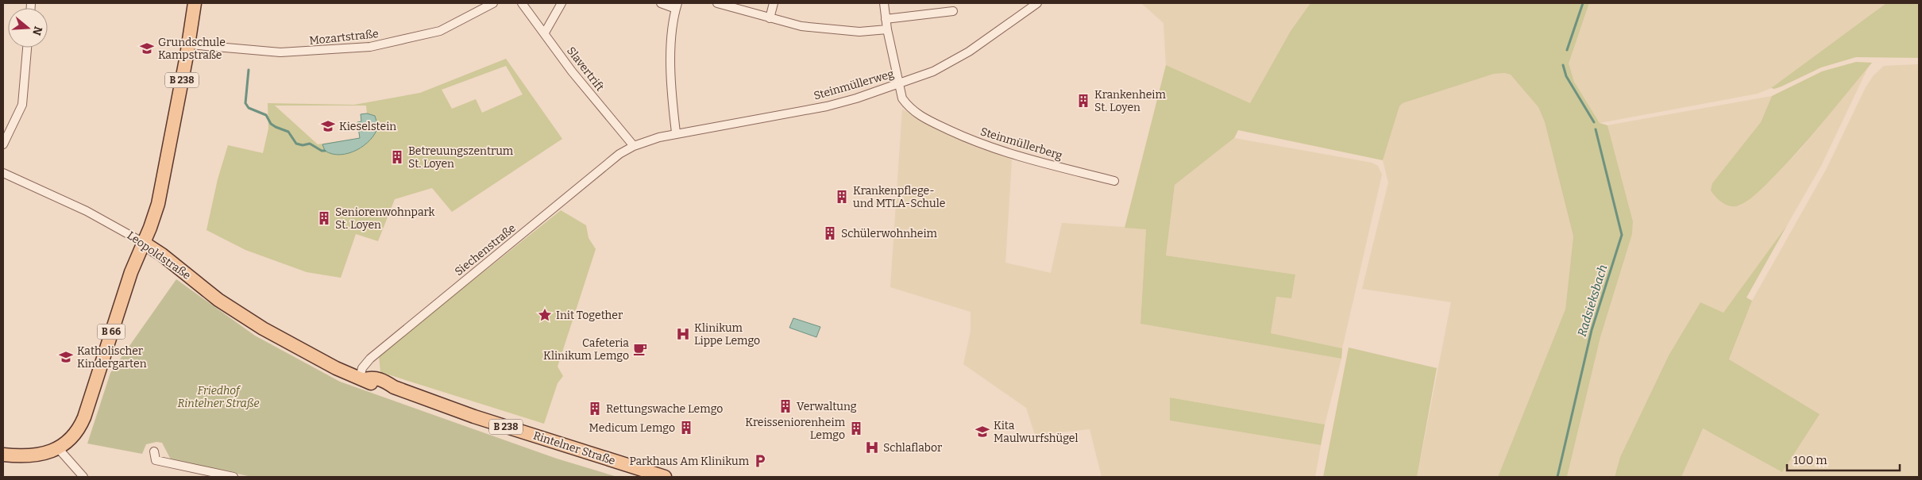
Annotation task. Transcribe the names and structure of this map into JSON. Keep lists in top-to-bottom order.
{
  "streets": {
    "main road": [
      "B 238",
      "Leopoldstraße",
      "B 66",
      "Rintelner Straße"
    ],
    "street": [
      "Mozartstraße",
      "Slavertrift",
      "Steinmüllerweg",
      "Steinmüllerberg",
      "Siechenstraße"
    ]
  },
  "crossings": [
    ["Mozartstraße", "B 238"],
    ["Slavertrift", "Steinmüllerweg"],
    ["Slavertrift", "Siechenstraße"],
    ["B 238", "Leopoldstraße"],
    ["B 238", "B 66"],
    ["Steinmüllerweg", "Steinmüllerberg"],
    ["Steinmüllerweg", "Siechenstraße"],
    ["Siechenstraße", "Rintelner Straße"],
    ["Leopoldstraße", "B 66"],
    ["Leopoldstraße", "Rintelner Straße"]
  ],
  "water": ["Radsieksbach"],
  "parks": ["Friedhof Rintelner Straße"],
  "places": {
    "school or university": [
      "Grundschule Kampstraße",
      "Kieselstein",
      "Katholischer Kindergarten",
      "Kita Maulwurfshügel"
    ],
    "building": [
      "Krankenheim St. Loyen",
      "Betreuungszentrum St. Loyen",
      "Krankenpflege- und MTLA-Schule",
      "Seniorenwohnpark St. Loyen",
      "Schülerwohnheim",
      "Verwaltung",
      "Rettungswache Lemgo",
      "Medicum Lemgo",
      "Kreisseniorenheim Lemgo"
    ],
    "place": ["Init Together"],
    "hospital": ["Klinikum Lippe Lemgo", "Schlaflabor"],
    "cafe": ["Cafeteria Klinikum Lemgo"],
    "parking": ["Parkhaus Am Klinikum"]
  },
  "scale_bar": "100 m",
  "north": "right"
}
